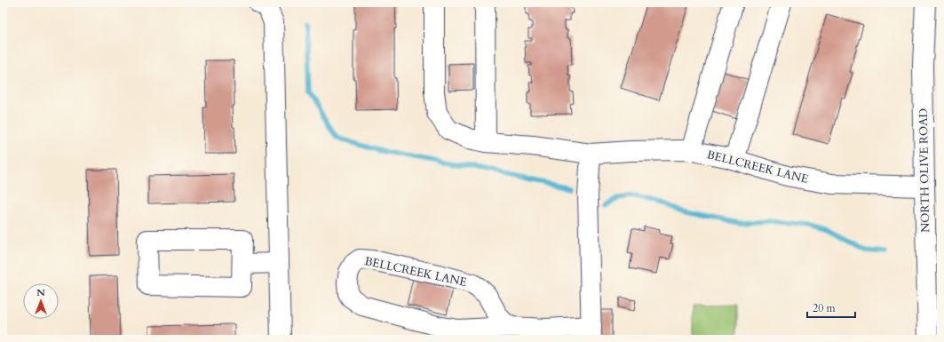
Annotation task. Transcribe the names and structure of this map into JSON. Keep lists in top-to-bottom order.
{
  "streets": {
    "street": ["BELLCREEK LANE", "NORTH OLIVE ROAD"]
  },
  "crossings": [
    ["BELLCREEK LANE", "NORTH OLIVE ROAD"]
  ],
  "scale_bar": "20 m",
  "north": "top"
}
